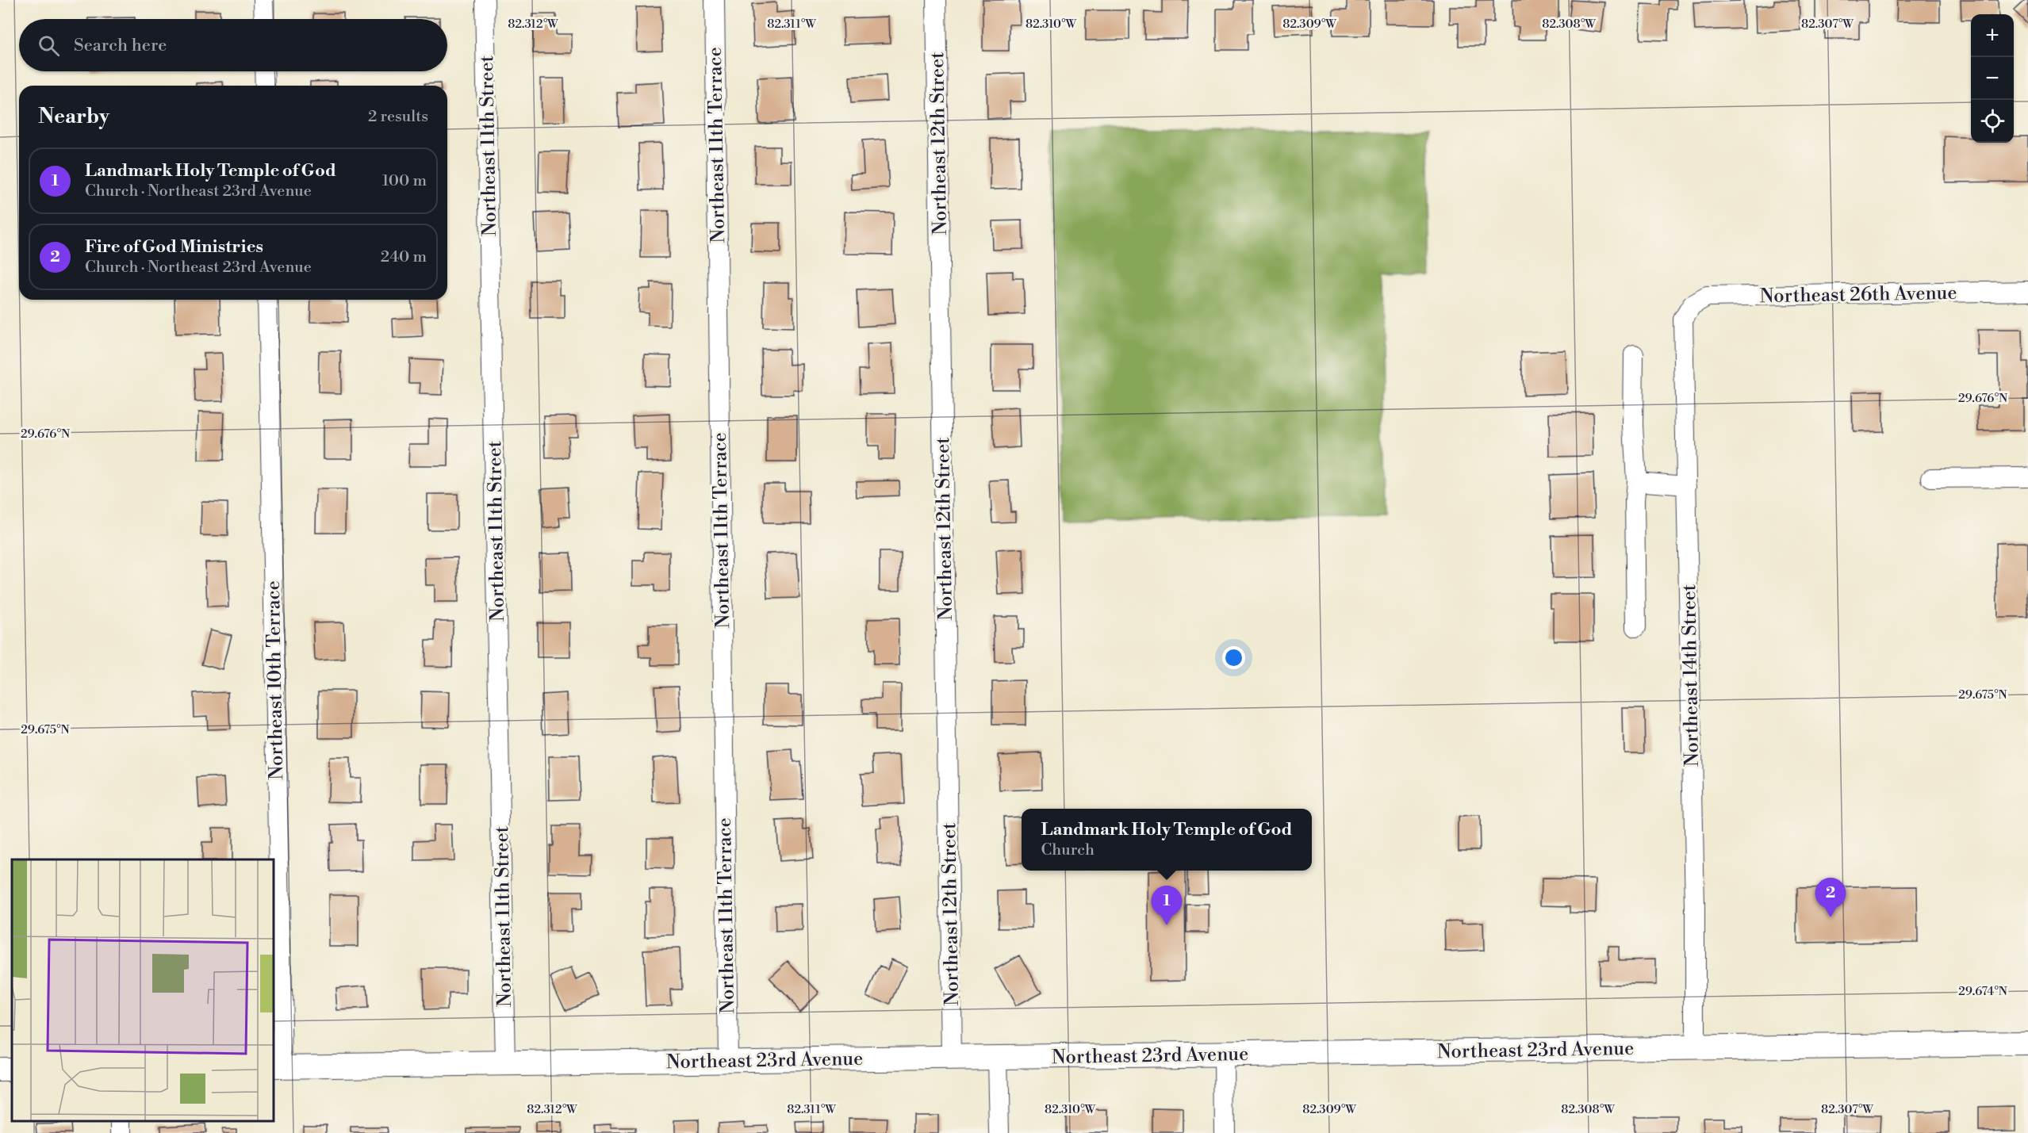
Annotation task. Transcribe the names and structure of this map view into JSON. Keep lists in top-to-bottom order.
{
  "streets": {
    "main road": ["Northeast 23rd Avenue"],
    "street": [
      "Northeast 12th Street",
      "Northeast 11th Terrace",
      "Northeast 11th Street",
      "Northeast 26th Avenue",
      "Northeast 14th Street",
      "Northeast 10th Terrace"
    ]
  },
  "crossings": [
    ["Northeast 12th Street", "Northeast 23rd Avenue"],
    ["Northeast 11th Terrace", "Northeast 23rd Avenue"],
    ["Northeast 11th Street", "Northeast 23rd Avenue"],
    ["Northeast 26th Avenue", "Northeast 14th Street"],
    ["Northeast 14th Street", "Northeast 23rd Avenue"],
    ["Northeast 10th Terrace", "Northeast 23rd Avenue"]
  ],
  "page": {
    "map_buttons": ["+", "−"],
    "search": "Search here",
    "heading": ["Nearby", "2 results"],
    "list": [
      {
        "mark": "1",
        "name": "Landmark Holy Temple of God",
        "note": "Church · Northeast 23rd Avenue",
        "value": "100 m"
      },
      {
        "mark": "2",
        "name": "Fire of God Ministries",
        "note": "Church · Northeast 23rd Avenue",
        "value": "240 m"
      }
    ],
    "popup": ["Landmark Holy Temple of God", "Church"],
    "pins": ["2", "1"]
  },
  "coordinates": [
    "82.312°W",
    "82.311°W",
    "82.310°W",
    "82.309°W",
    "82.308°W",
    "82.307°W",
    "29.676°N",
    "29.675°N",
    "29.674°N"
  ]
}
